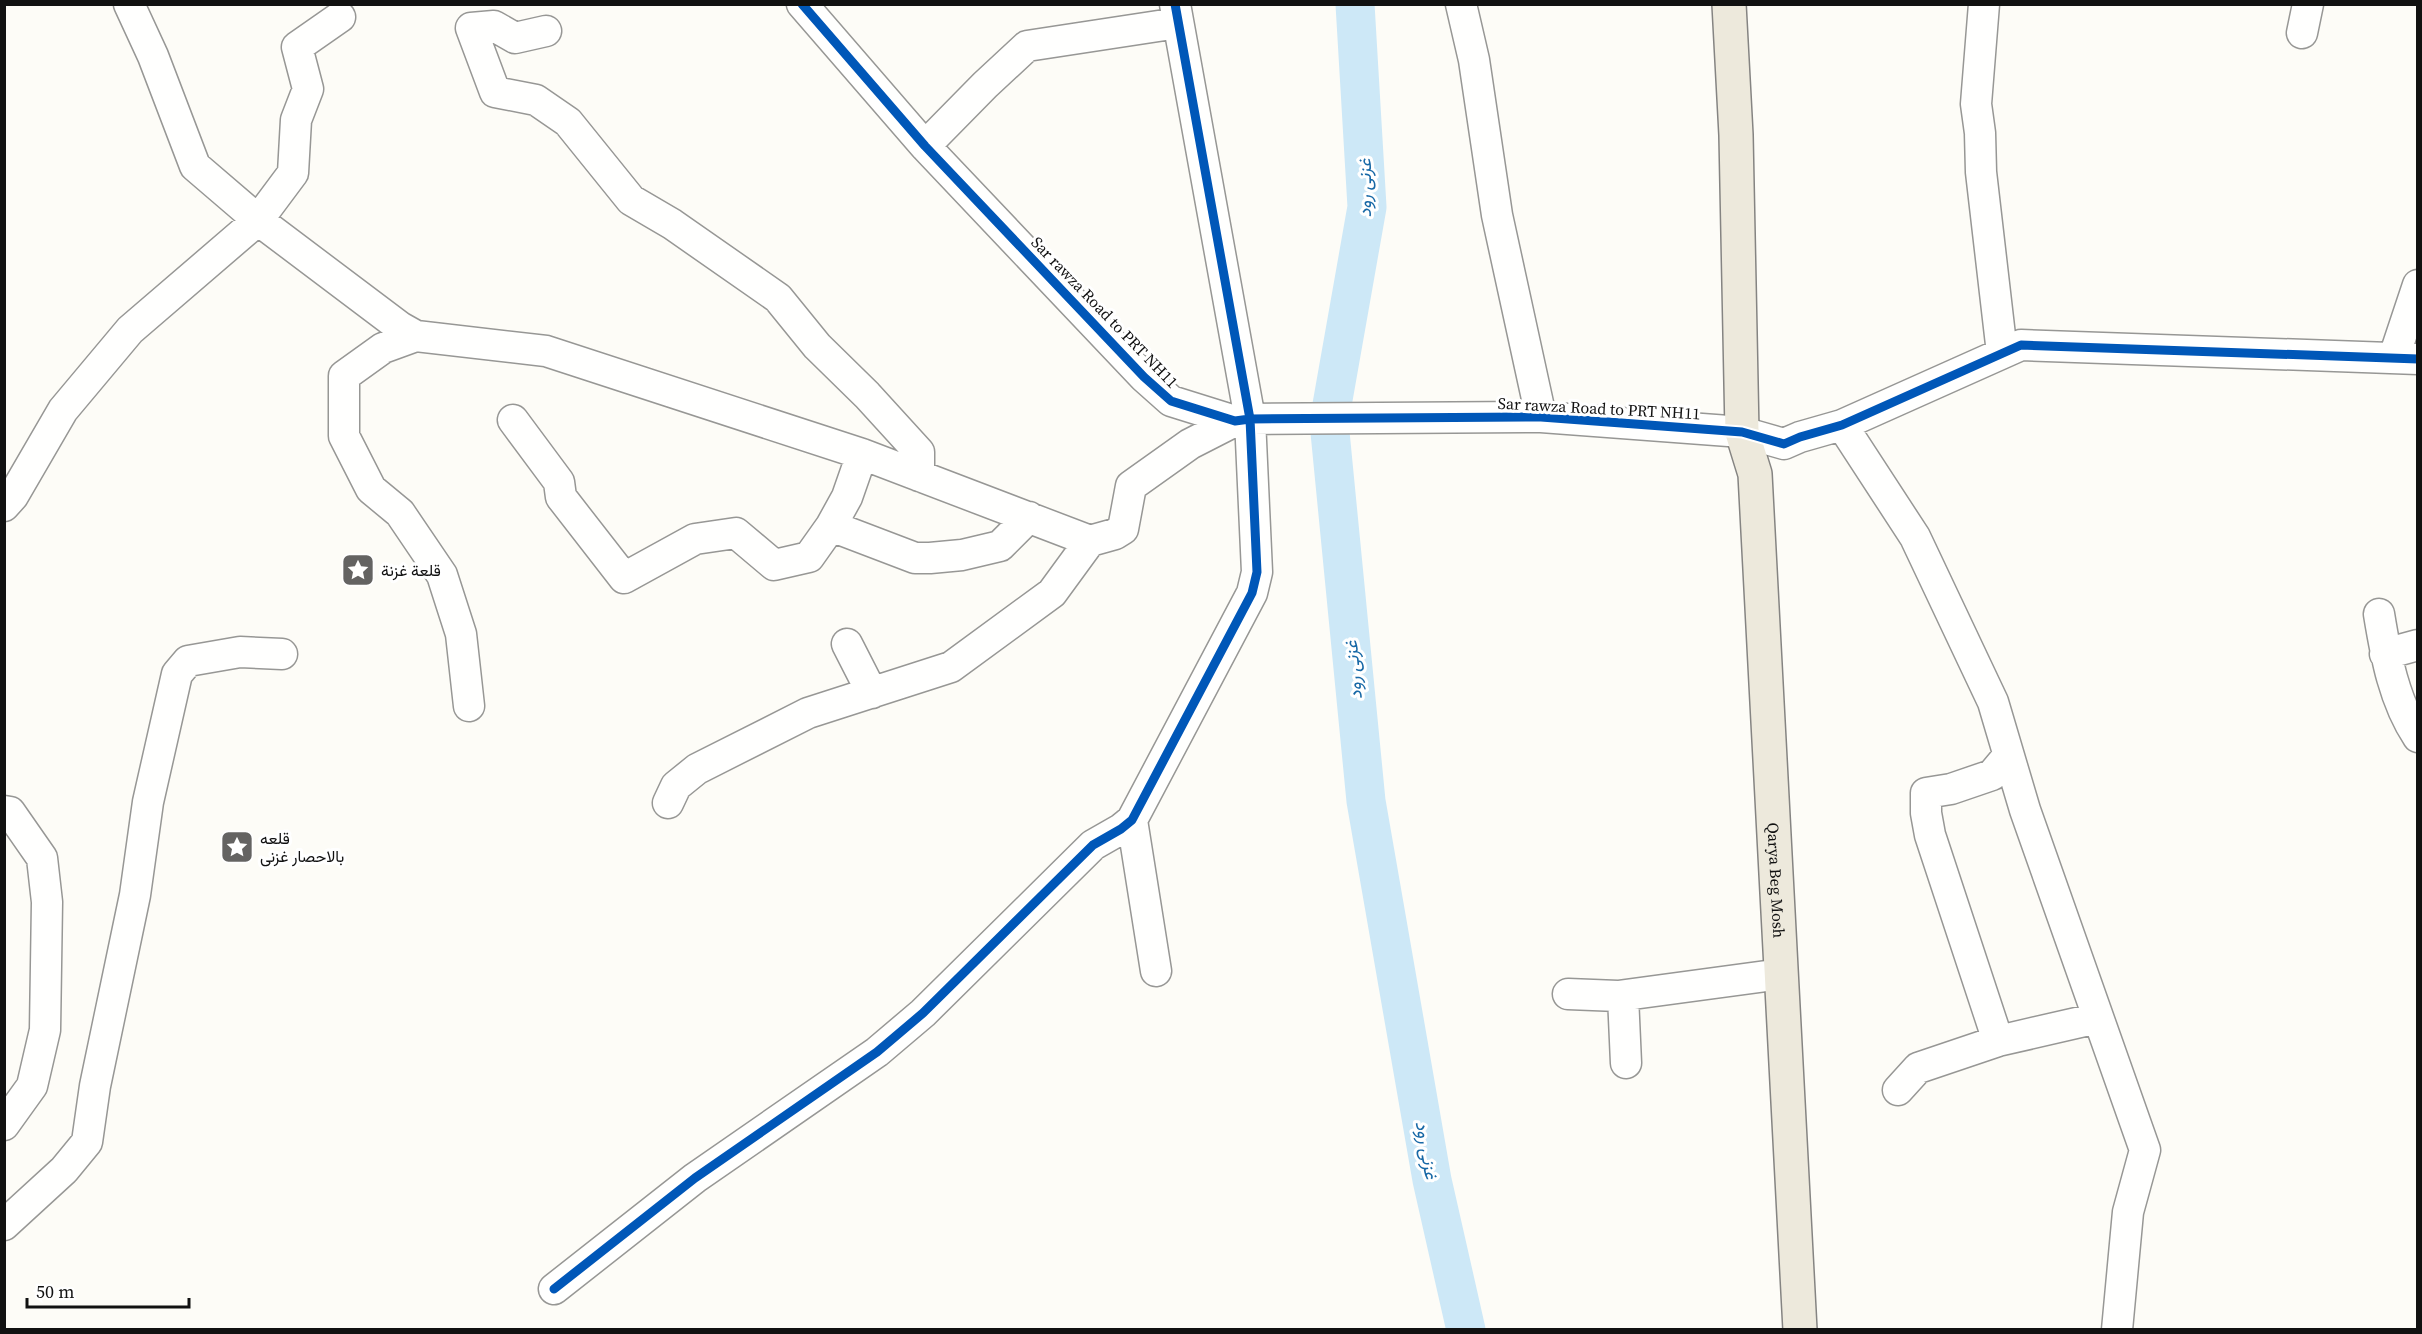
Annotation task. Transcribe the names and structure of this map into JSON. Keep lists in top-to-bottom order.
{
  "streets": {
    "main road": ["Qarya Beg Mosh"],
    "street": ["Sar rawza Road to PRT NH11"]
  },
  "crossings": [
    ["Sar rawza Road to PRT NH11", "Qarya Beg Mosh"]
  ],
  "water": ["غزنی رود"],
  "places": {
    "place": ["قلعة غزنة", "قلعه بالاحصار غزنی"]
  },
  "scale_bar": "50 m"
}
